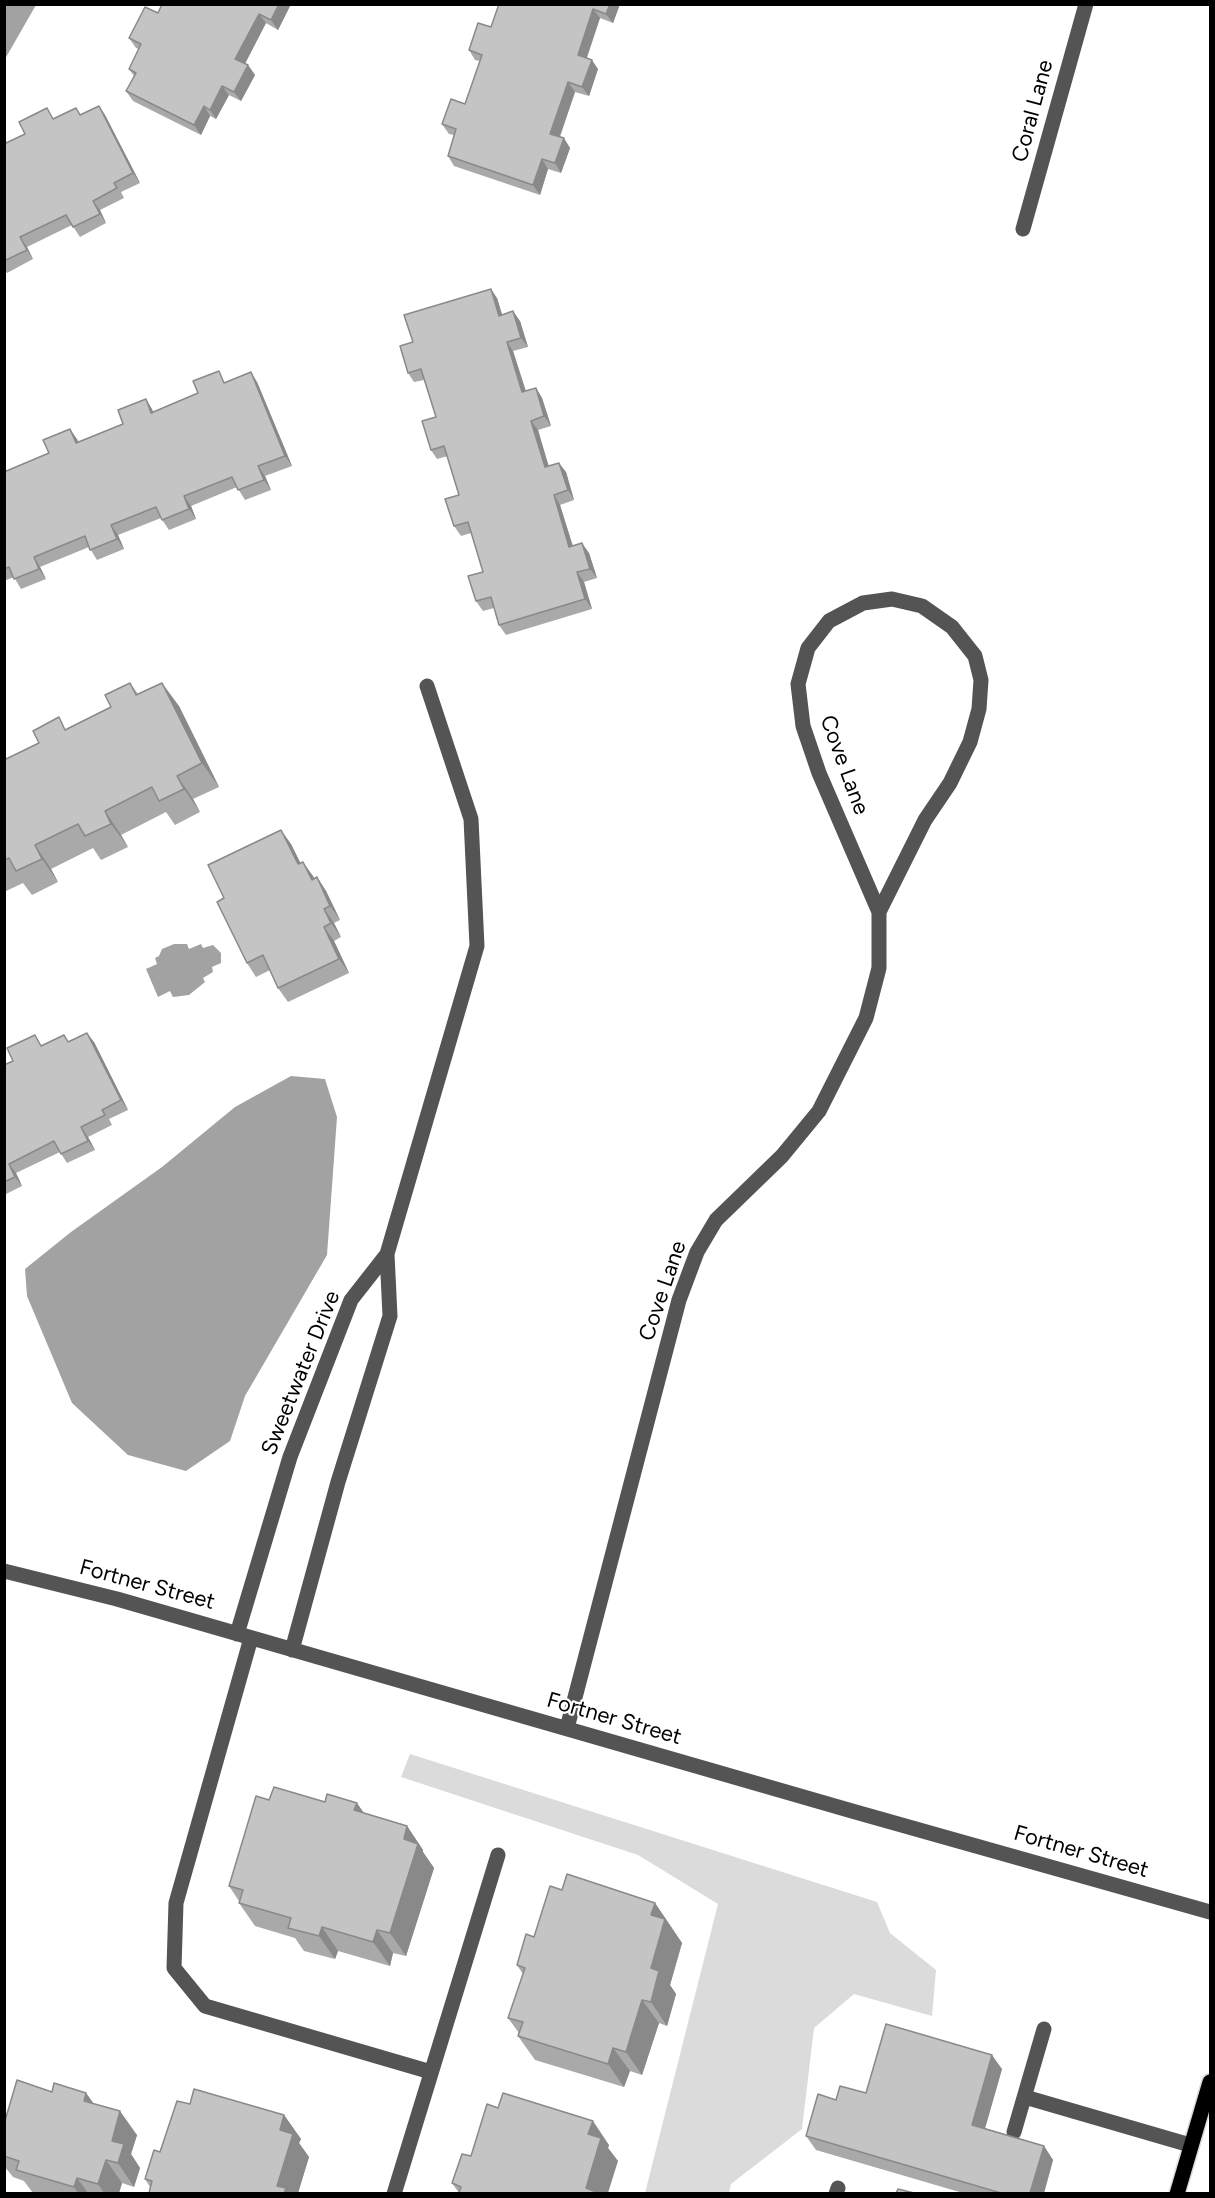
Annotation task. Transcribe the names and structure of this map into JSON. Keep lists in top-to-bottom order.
{
  "streets": {
    "street": [
      "Coral Lane",
      "Cove Lane",
      "Sweetwater Drive",
      "Fortner Street"
    ]
  },
  "crossings": [
    ["Cove Lane", "Fortner Street"],
    ["Sweetwater Drive", "Fortner Street"]
  ]
}
